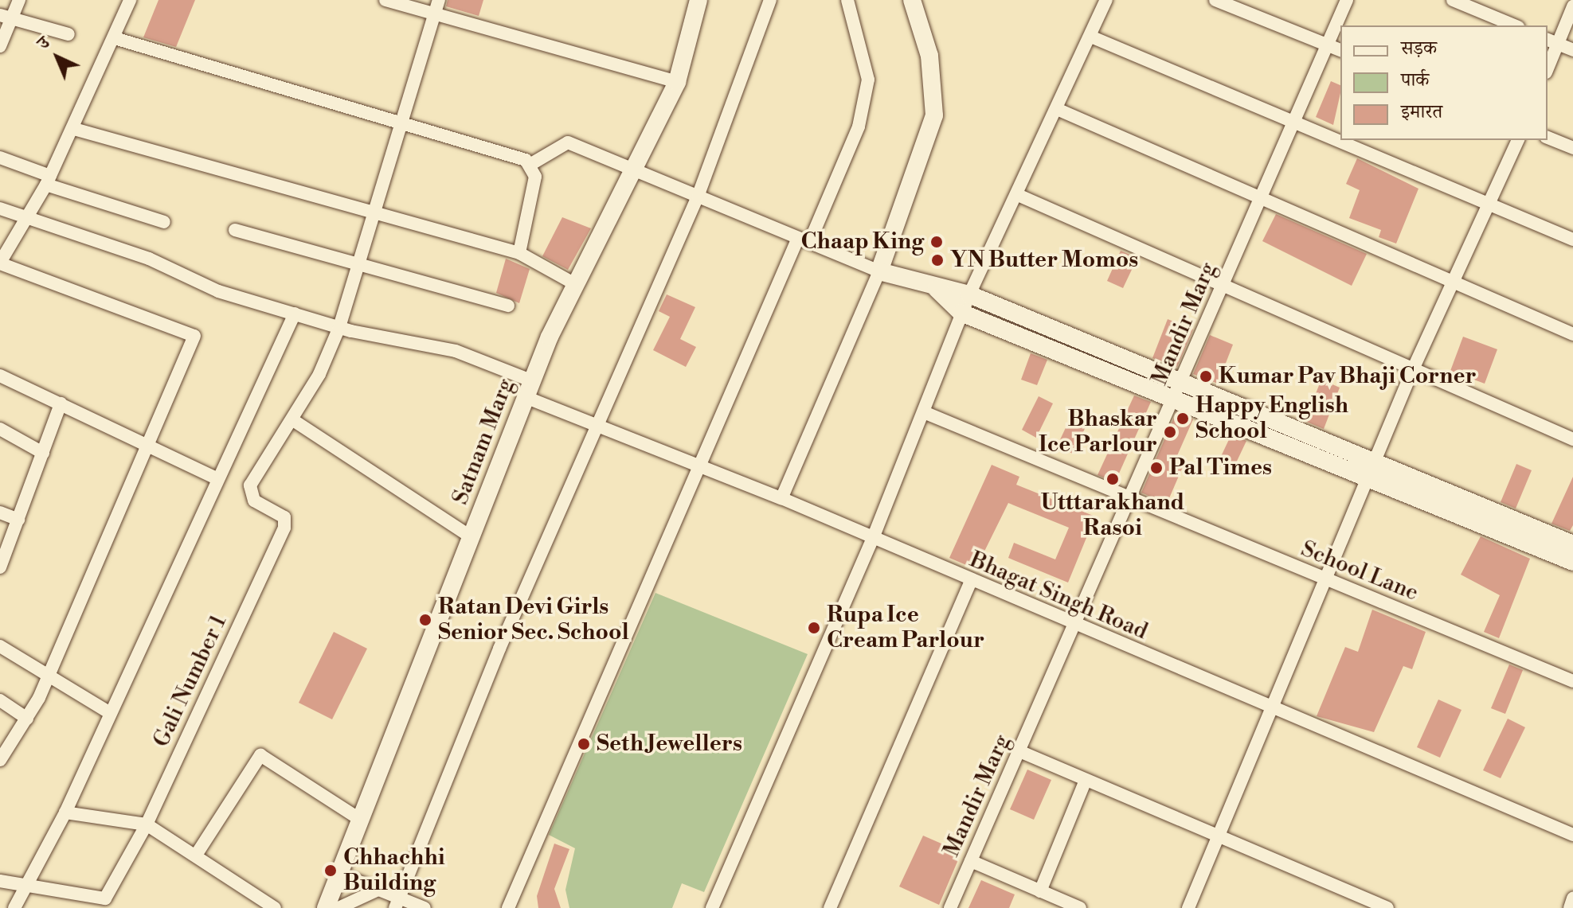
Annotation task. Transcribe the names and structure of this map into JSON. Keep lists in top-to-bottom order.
{
  "streets": {
    "street": [
      "Mandir Marg",
      "Satnam Marg",
      "School Lane",
      "Bhagat Singh Road",
      "Gali Number 1"
    ]
  },
  "crossings": [
    ["Mandir Marg", "School Lane"],
    ["Mandir Marg", "Bhagat Singh Road"],
    ["Satnam Marg", "Bhagat Singh Road"]
  ],
  "places": [
    "Chaap King",
    "YN Butter Momos",
    "Kumar Pav Bhaji Corner",
    "Happy English School",
    "Bhaskar Ice Parlour",
    "Pal Times",
    "Utttarakhand Rasoi",
    "Ratan Devi Girls Senior Sec. School",
    "Rupa Ice Cream Parlour",
    "Seth Jewellers",
    "Chhachhi Building"
  ],
  "legend": ["सड़क", "पार्क", "इमारत"],
  "north": "top left"
}
